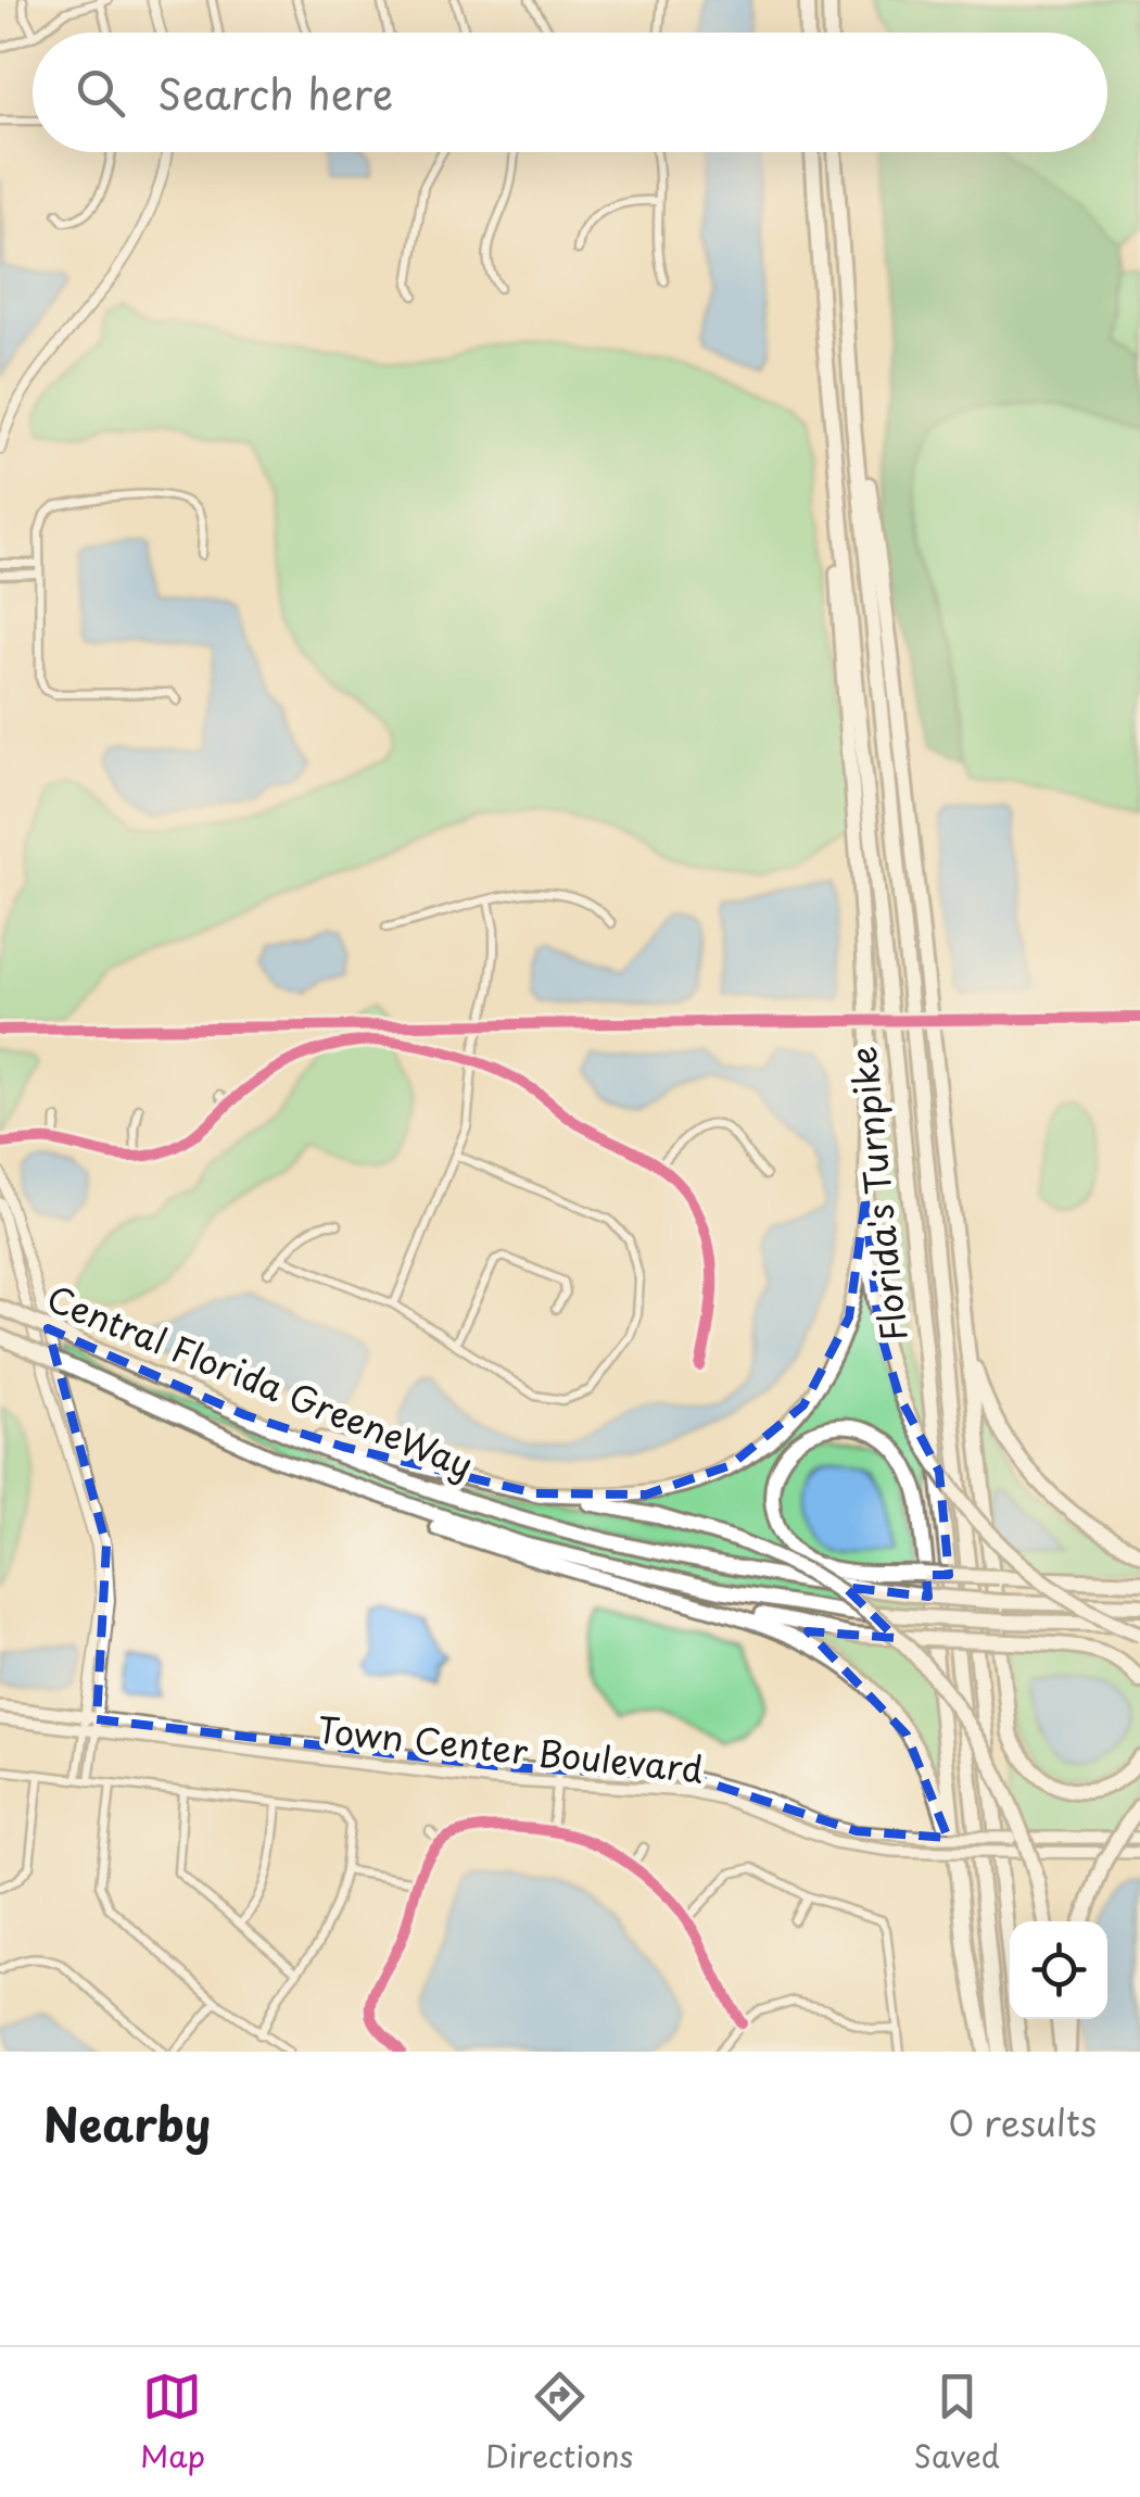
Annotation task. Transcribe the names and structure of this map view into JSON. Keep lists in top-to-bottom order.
{
  "streets": {
    "highway": ["Florida's Turnpike", "Central Florida GreeneWay"],
    "main road": ["Town Center Boulevard"]
  },
  "page": {
    "search": "Search here",
    "heading": ["Nearby", "0 results"],
    "nav": ["Map", "Directions", "Saved"]
  }
}
